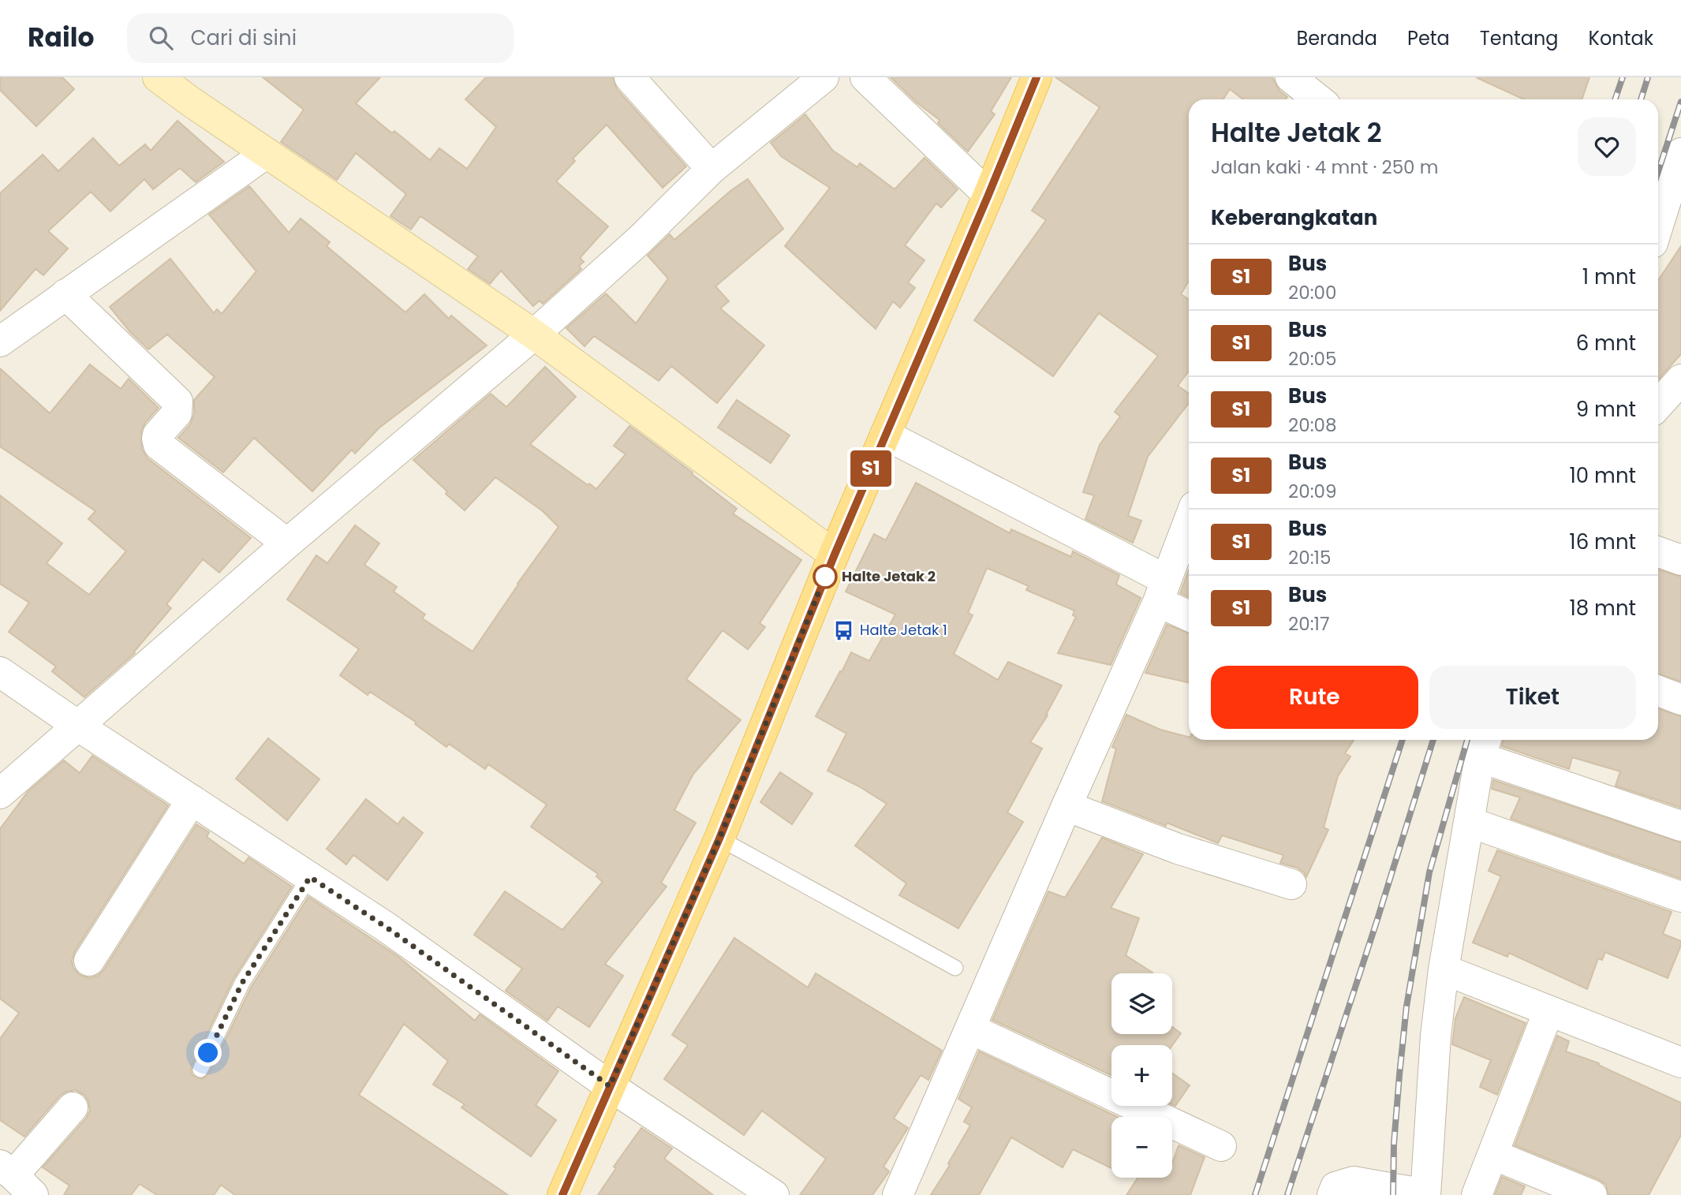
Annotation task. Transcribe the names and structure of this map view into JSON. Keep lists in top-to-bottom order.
{
  "places": {
    "other": ["Halte Jetak 2"],
    "bus stop": ["Halte Jetak 1"]
  },
  "lines": ["bus line S1"],
  "page": {
    "header": "Railo",
    "search": "Cari di sini",
    "nav": [
      "Beranda",
      "Peta",
      "Tentang",
      "Kontak"
    ],
    "on_map": "S1",
    "heading": [
      ["Halte Jetak 2", "Jalan kaki · 4 mnt · 250 m"],
      "Keberangkatan"
    ],
    "list": [
      {
        "mark": "S1",
        "name": "Bus",
        "note": "20:00",
        "value": "1 mnt"
      },
      {
        "mark": "S1",
        "name": "Bus",
        "note": "20:05",
        "value": "6 mnt"
      },
      {
        "mark": "S1",
        "name": "Bus",
        "note": "20:08",
        "value": "9 mnt"
      },
      {
        "mark": "S1",
        "name": "Bus",
        "note": "20:09",
        "value": "10 mnt"
      },
      {
        "mark": "S1",
        "name": "Bus",
        "note": "20:15",
        "value": "16 mnt"
      },
      {
        "mark": "S1",
        "name": "Bus",
        "note": "20:17",
        "value": "18 mnt"
      }
    ],
    "buttons": ["Rute", "Tiket"],
    "map_buttons": ["+", "−"]
  }
}
